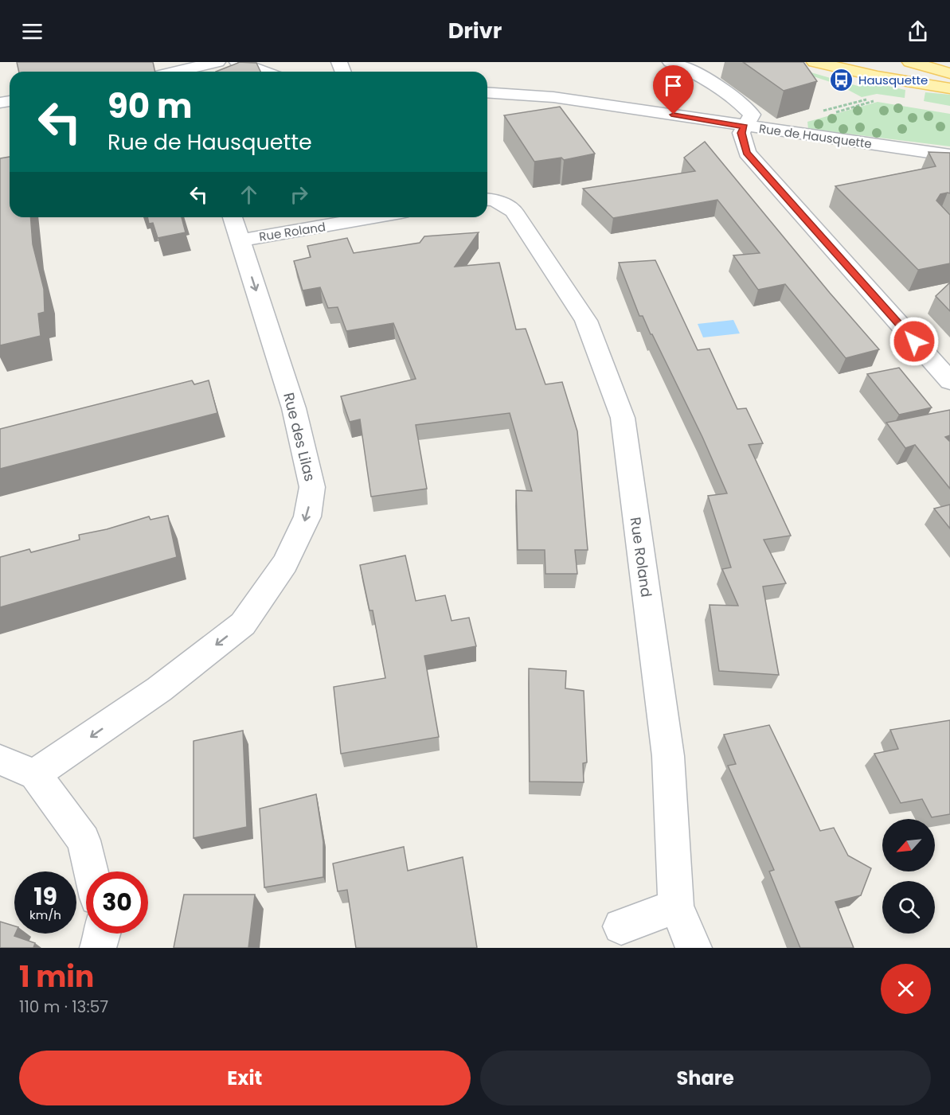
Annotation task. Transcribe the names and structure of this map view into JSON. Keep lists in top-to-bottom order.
{
  "streets": {
    "street": ["Rue de Hausquette", "Rue Roland", "Rue des Lilas"]
  },
  "crossings": [
    ["Rue Roland", "Rue des Lilas"]
  ],
  "one_way": ["Rue des Lilas"],
  "places": {
    "bus stop": ["Hausquette"]
  },
  "north": "bottom left",
  "page": {
    "header": "Drivr",
    "turn": ["90 m", "Rue de Hausquette"],
    "speed": "19 km/h",
    "limit": "30",
    "heading": ["1 min", "110 m · 13:57"],
    "buttons": ["Exit", "Share"]
  }
}
